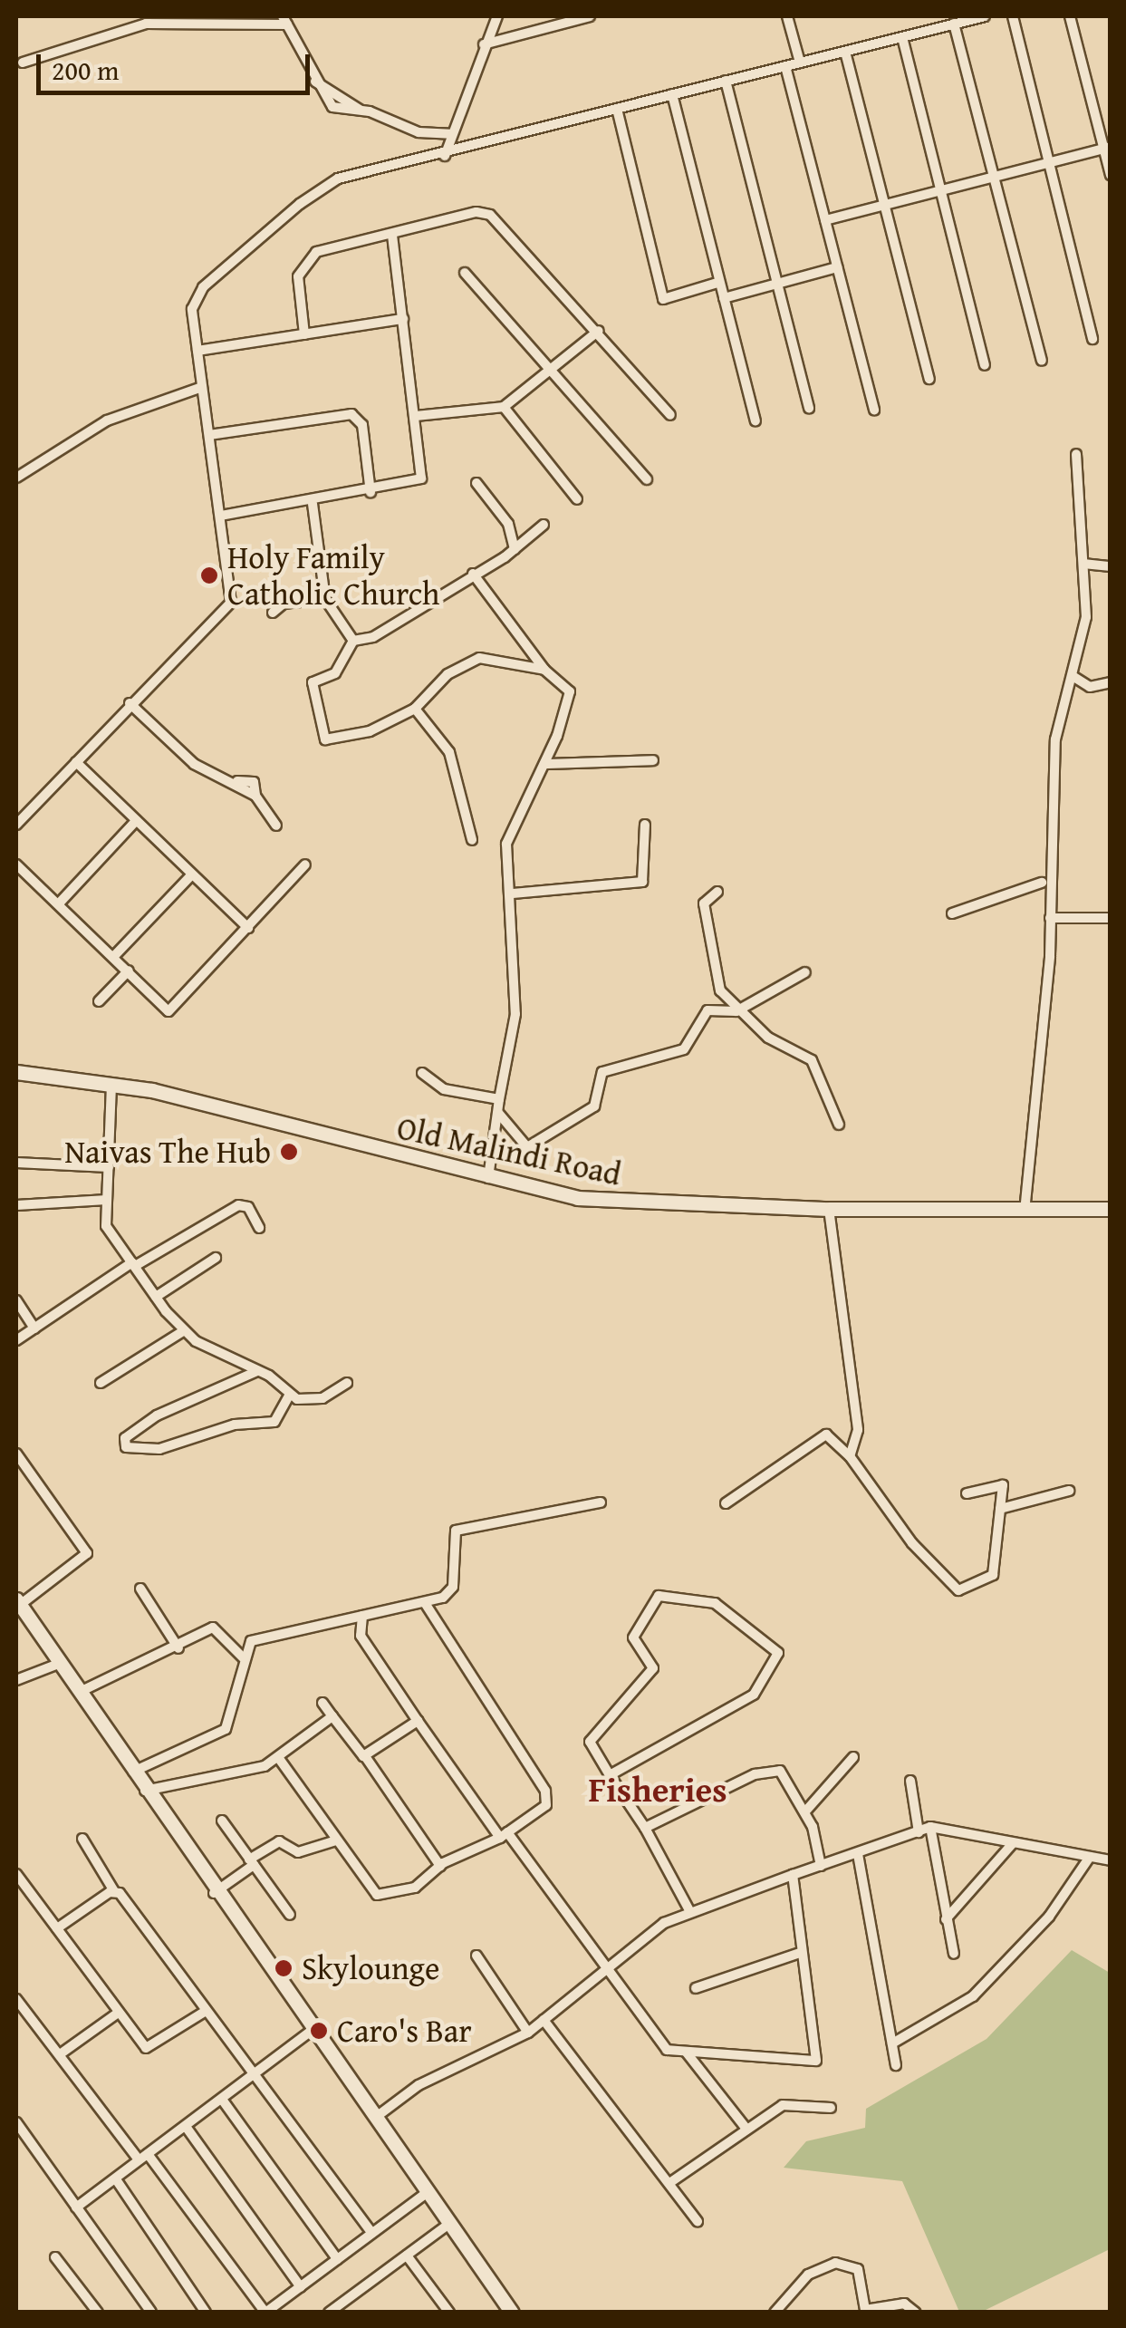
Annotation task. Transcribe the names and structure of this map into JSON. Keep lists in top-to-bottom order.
{
  "streets": {
    "main road": ["Old Malindi Road"]
  },
  "districts": ["Fisheries"],
  "places": [
    "Holy Family Catholic Church",
    "Naivas The Hub",
    "Skylounge",
    "Caro's Bar"
  ],
  "scale_bar": "200 m"
}
